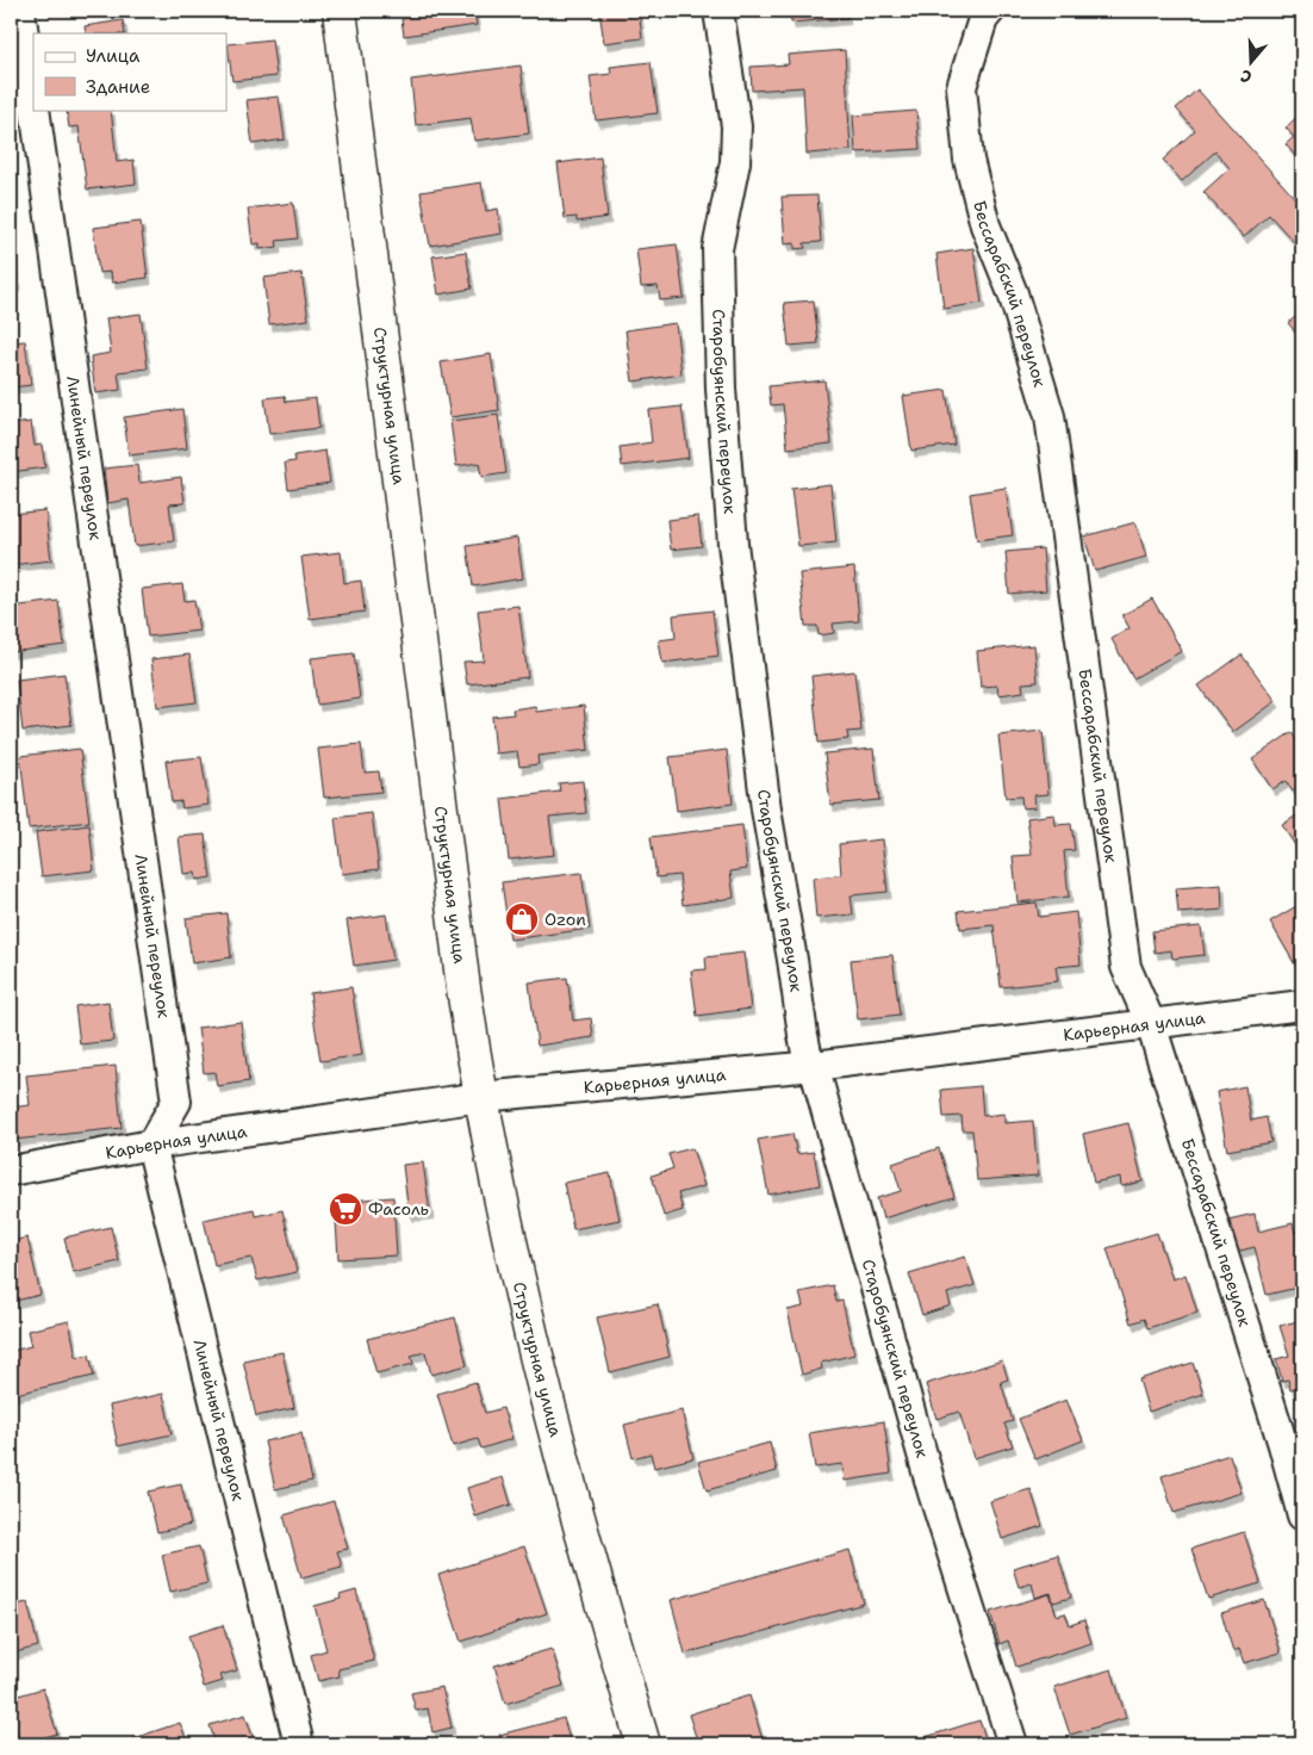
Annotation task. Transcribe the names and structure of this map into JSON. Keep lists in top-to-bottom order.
{
  "streets": {
    "main road": ["Структурная улица"],
    "street": [
      "Бессарабский переулок",
      "Старобуянский переулок",
      "Линейный переулок",
      "Карьерная улица"
    ]
  },
  "crossings": [
    ["Бессарабский переулок", "Карьерная улица"],
    ["Структурная улица", "Карьерная улица"],
    ["Старобуянский переулок", "Карьерная улица"],
    ["Линейный переулок", "Карьерная улица"]
  ],
  "places": {
    "shop": ["Ozon"],
    "supermarket": ["Фасоль"]
  },
  "legend": ["Улица", "Здание"],
  "north": "bottom"
}
